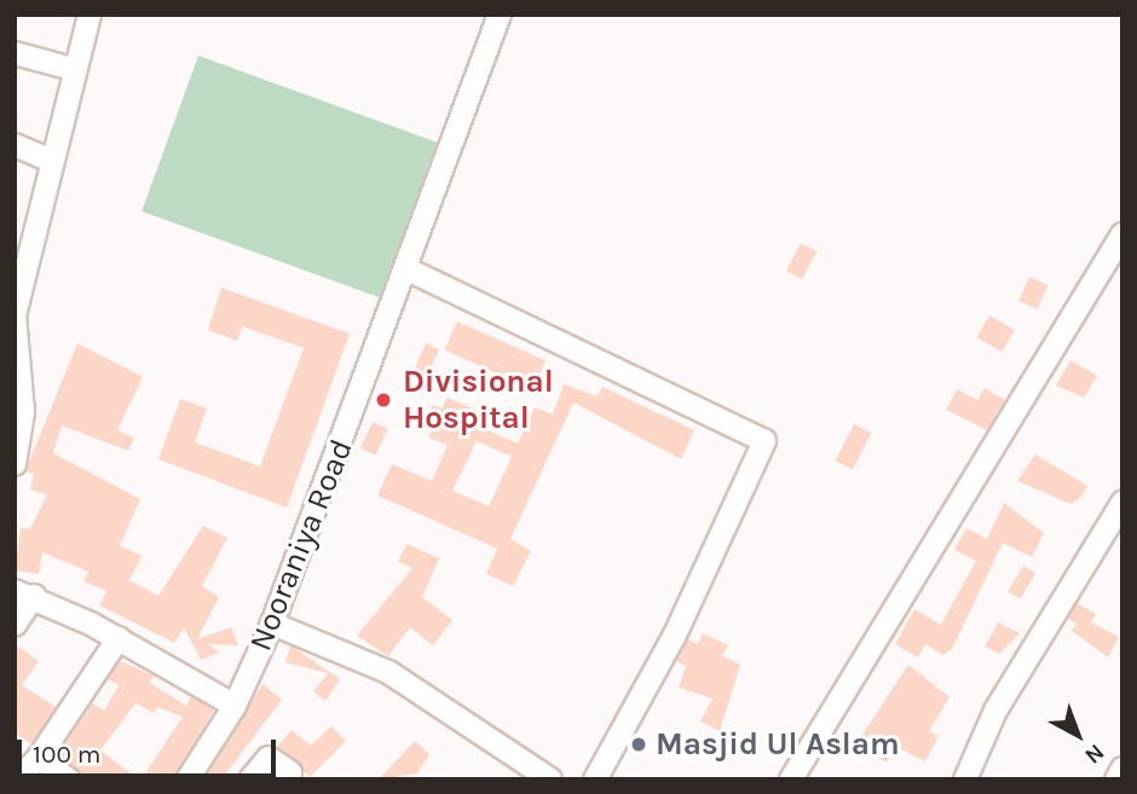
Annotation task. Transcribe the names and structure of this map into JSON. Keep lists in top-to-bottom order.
{
  "streets": {
    "street": ["Nooraniya Road"]
  },
  "places": ["Divisional Hospital", "Masjid Ul Aslam"],
  "scale_bar": "100 m",
  "north": "bottom right"
}
